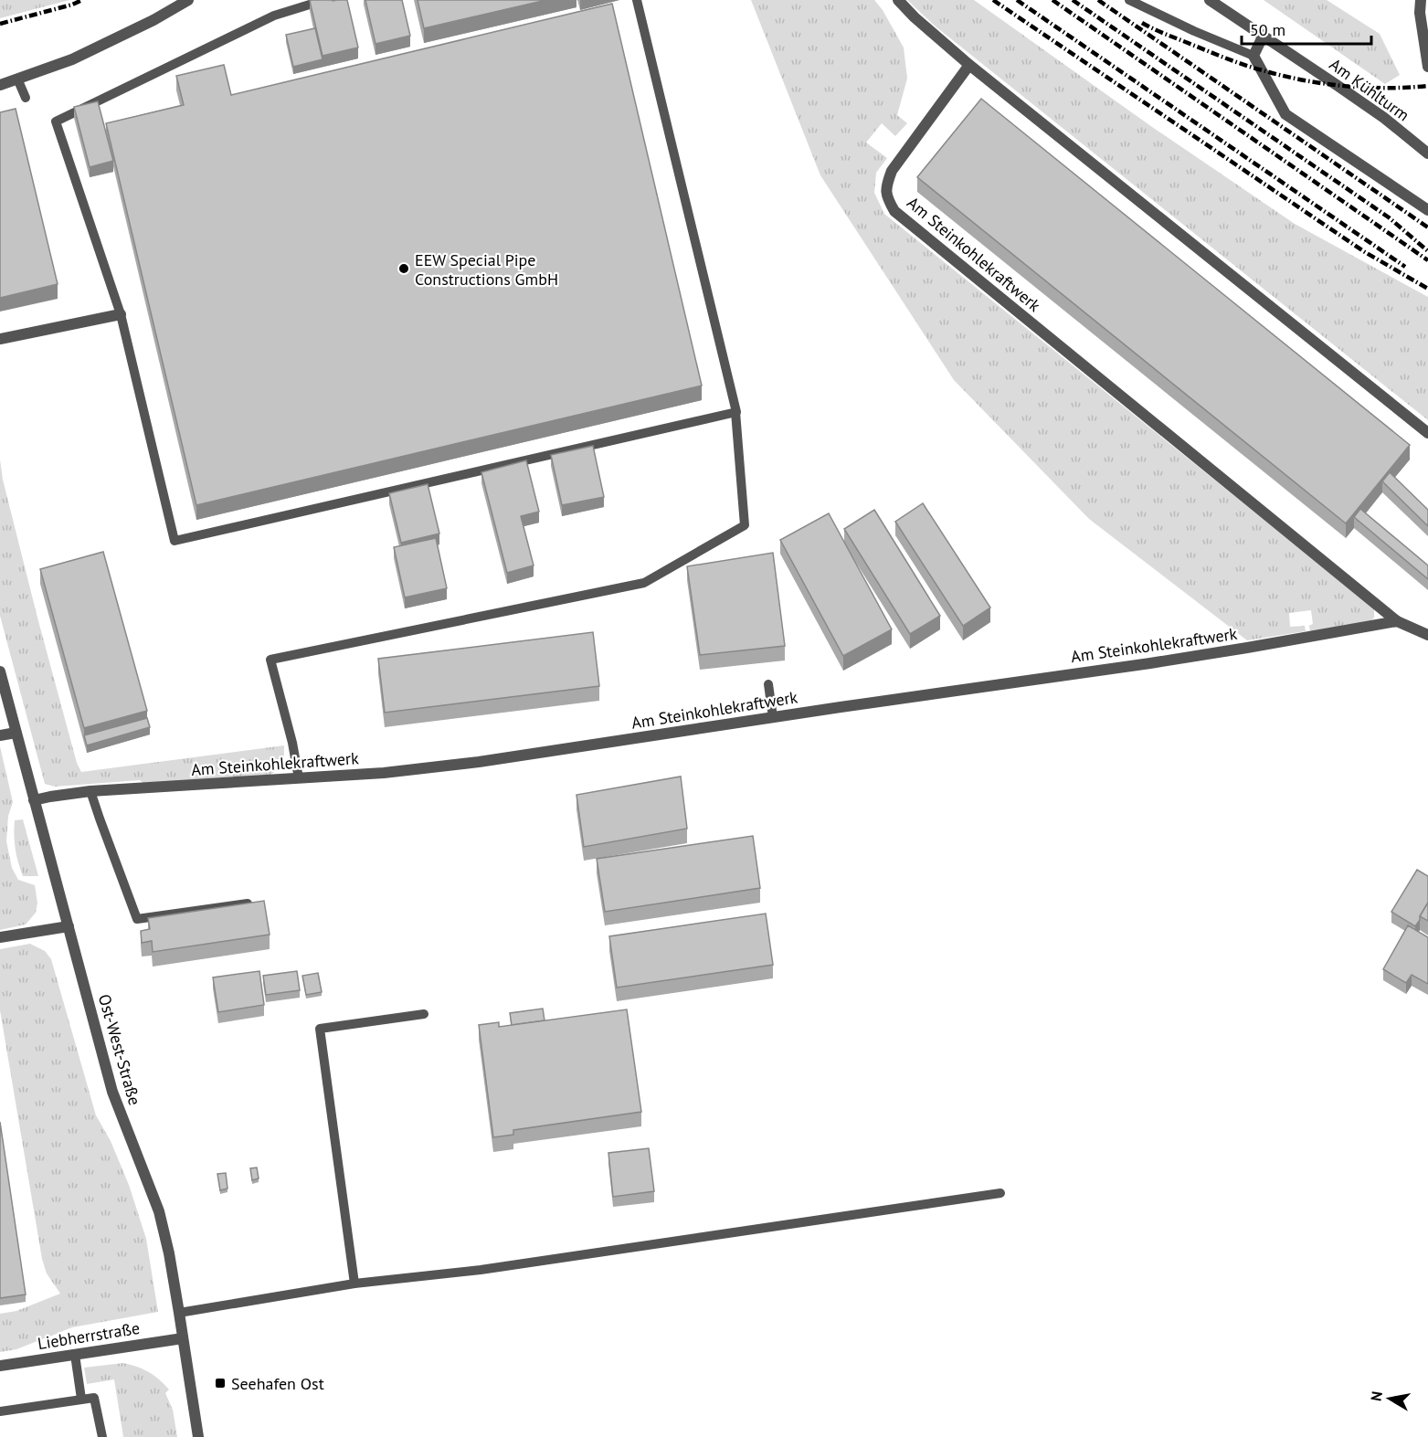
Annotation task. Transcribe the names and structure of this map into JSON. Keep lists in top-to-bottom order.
{
  "streets": {
    "street": [
      "Am Kühlturm",
      "Am Steinkohlekraftwerk",
      "Ost-West-Straße",
      "Liebherrstraße"
    ]
  },
  "crossings": [
    ["Am Steinkohlekraftwerk", "Ost-West-Straße"],
    ["Ost-West-Straße", "Liebherrstraße"]
  ],
  "places": {
    "other": ["EEW Special Pipe Constructions GmbH"],
    "transit": ["Seehafen Ost"]
  },
  "scale_bar": "50 m",
  "north": "left"
}
